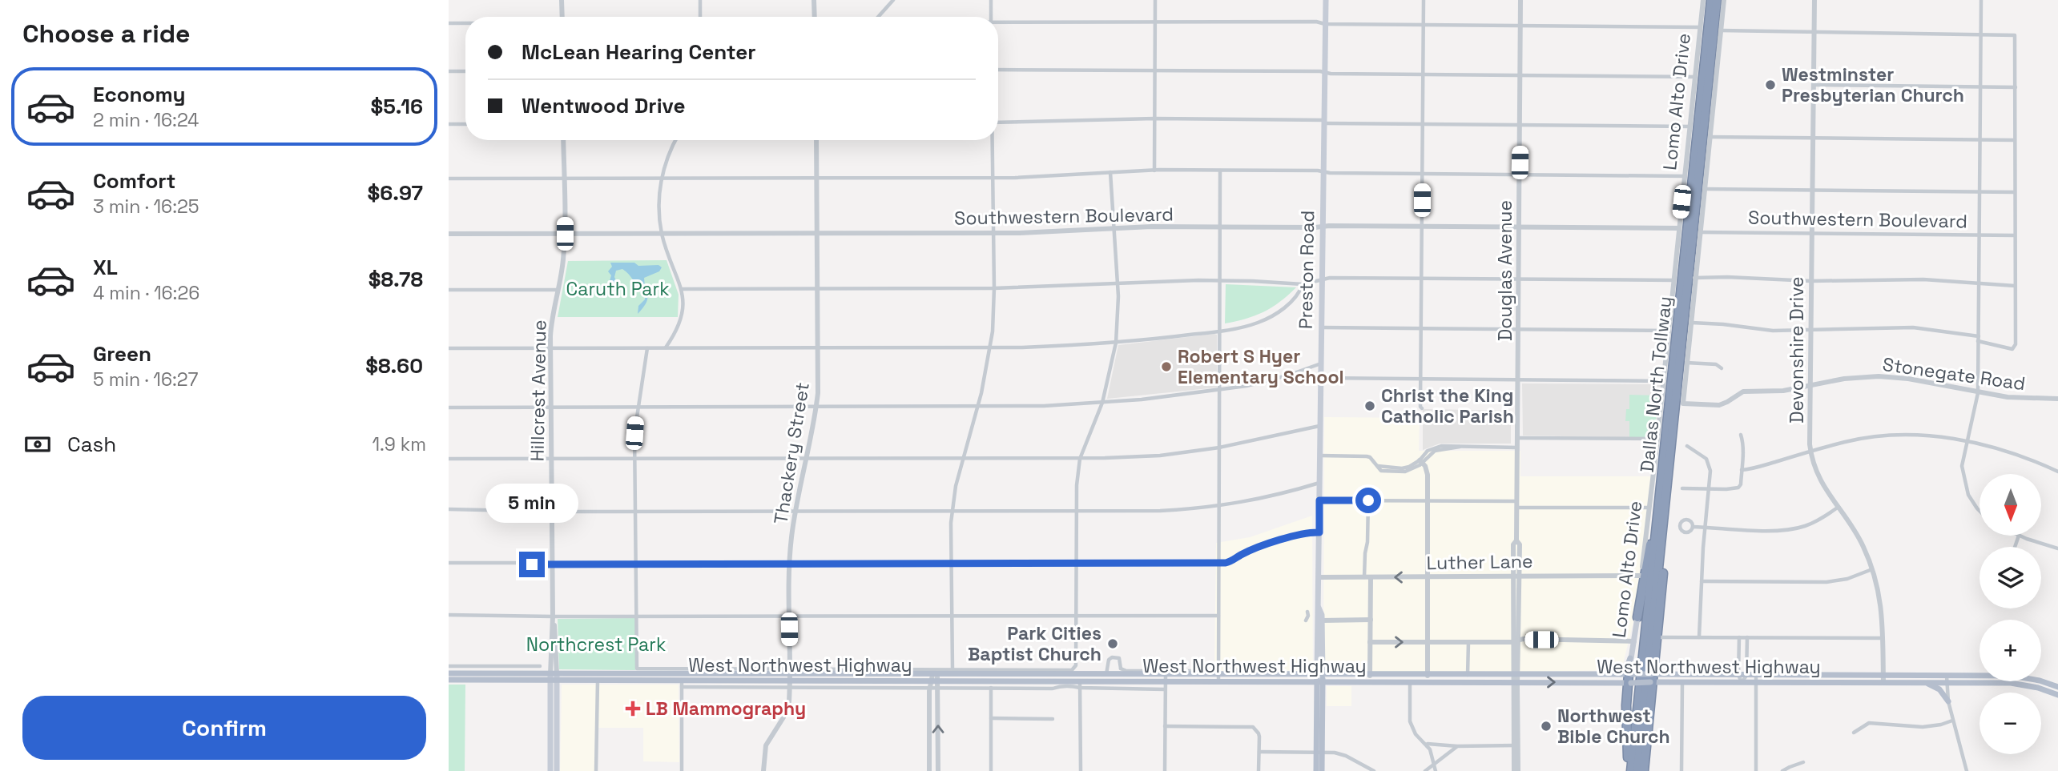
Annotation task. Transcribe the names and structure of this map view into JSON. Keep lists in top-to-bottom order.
{
  "streets": {
    "highway": ["Dallas North Tollway"],
    "main road": ["Lomo Alto Drive", "Preston Road", "West Northwest Highway"],
    "street": [
      "Southwestern Boulevard",
      "Douglas Avenue",
      "Devonshire Drive",
      "Stonegate Road",
      "Hillcrest Avenue",
      "Thackery Street",
      "Luther Lane"
    ]
  },
  "crossings": [
    ["Lomo Alto Drive", "Southwestern Boulevard"],
    ["Lomo Alto Drive", "Luther Lane"],
    ["Lomo Alto Drive", "West Northwest Highway"],
    ["Southwestern Boulevard", "Preston Road"],
    ["Southwestern Boulevard", "Douglas Avenue"],
    ["Southwestern Boulevard", "Devonshire Drive"],
    ["Southwestern Boulevard", "Hillcrest Avenue"],
    ["Southwestern Boulevard", "Thackery Street"],
    ["Preston Road", "Luther Lane"],
    ["Preston Road", "West Northwest Highway"],
    ["Douglas Avenue", "Luther Lane"],
    ["Douglas Avenue", "West Northwest Highway"],
    ["Devonshire Drive", "Stonegate Road"],
    ["Devonshire Drive", "West Northwest Highway"],
    ["Hillcrest Avenue", "West Northwest Highway"],
    ["Thackery Street", "West Northwest Highway"]
  ],
  "parks": ["Caruth Park", "Northcrest Park"],
  "places": {
    "other": [
      "Westminster Presbyterian Church",
      "Robert S Hyer Elementary School",
      "Christ the King Catholic Parish",
      "Park Cities Baptist Church",
      "Northwest Bible Church"
    ],
    "health": ["LB Mammography"]
  },
  "north": "bottom",
  "page": {
    "heading": "Choose a ride",
    "banner": ["McLean Hearing Center", "Wentwood Drive"],
    "list": [
      {
        "name": "Economy",
        "note": "2 min · 16:24",
        "value": "$5.16"
      },
      {
        "name": "Comfort",
        "note": "3 min · 16:25",
        "value": "$6.97"
      },
      {
        "name": "XL",
        "note": "4 min · 16:26",
        "value": "$8.78"
      },
      {
        "name": "Green",
        "note": "5 min · 16:27",
        "value": "$8.60"
      }
    ],
    "pay": ["Cash", "1.9 km"],
    "map_buttons": ["+", "−"],
    "bubble": "5 min",
    "buttons": "Confirm"
  }
}
